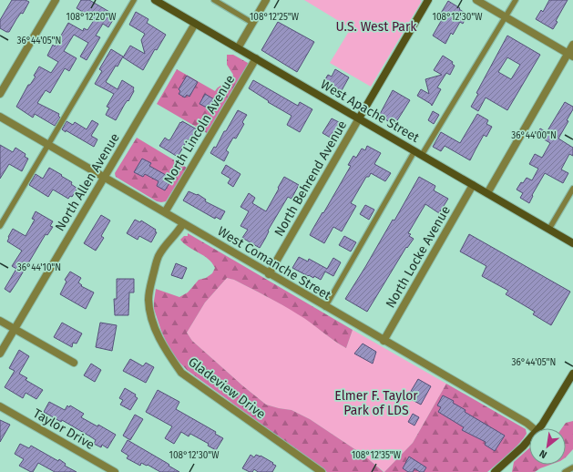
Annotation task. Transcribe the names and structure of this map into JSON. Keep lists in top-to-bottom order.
{
  "streets": {
    "main road": ["West Apache Street", "North Behrend Avenue"],
    "street": [
      "North Lincoln Avenue",
      "North Allen Avenue",
      "North Locke Avenue",
      "West Comanche Street",
      "Gladeview Drive",
      "Taylor Drive"
    ]
  },
  "crossings": [
    ["West Apache Street", "North Lincoln Avenue"],
    ["West Apache Street", "North Behrend Avenue"],
    ["West Apache Street", "North Allen Avenue"],
    ["West Apache Street", "North Locke Avenue"],
    ["North Lincoln Avenue", "West Comanche Street"],
    ["North Behrend Avenue", "West Comanche Street"],
    ["North Allen Avenue", "West Comanche Street"],
    ["North Locke Avenue", "West Comanche Street"],
    ["West Comanche Street", "Gladeview Drive"]
  ],
  "parks": ["U.S. West Park", "Elmer F. Taylor Park of LDS"],
  "north": "bottom left",
  "coordinates": [
    "108°12'20\"W",
    "108°12'25\"W",
    "108°12'30\"W",
    "36°44'05\"N",
    "36°44'00\"N",
    "36°44'10\"N",
    "108°12'35\"W"
  ]
}
